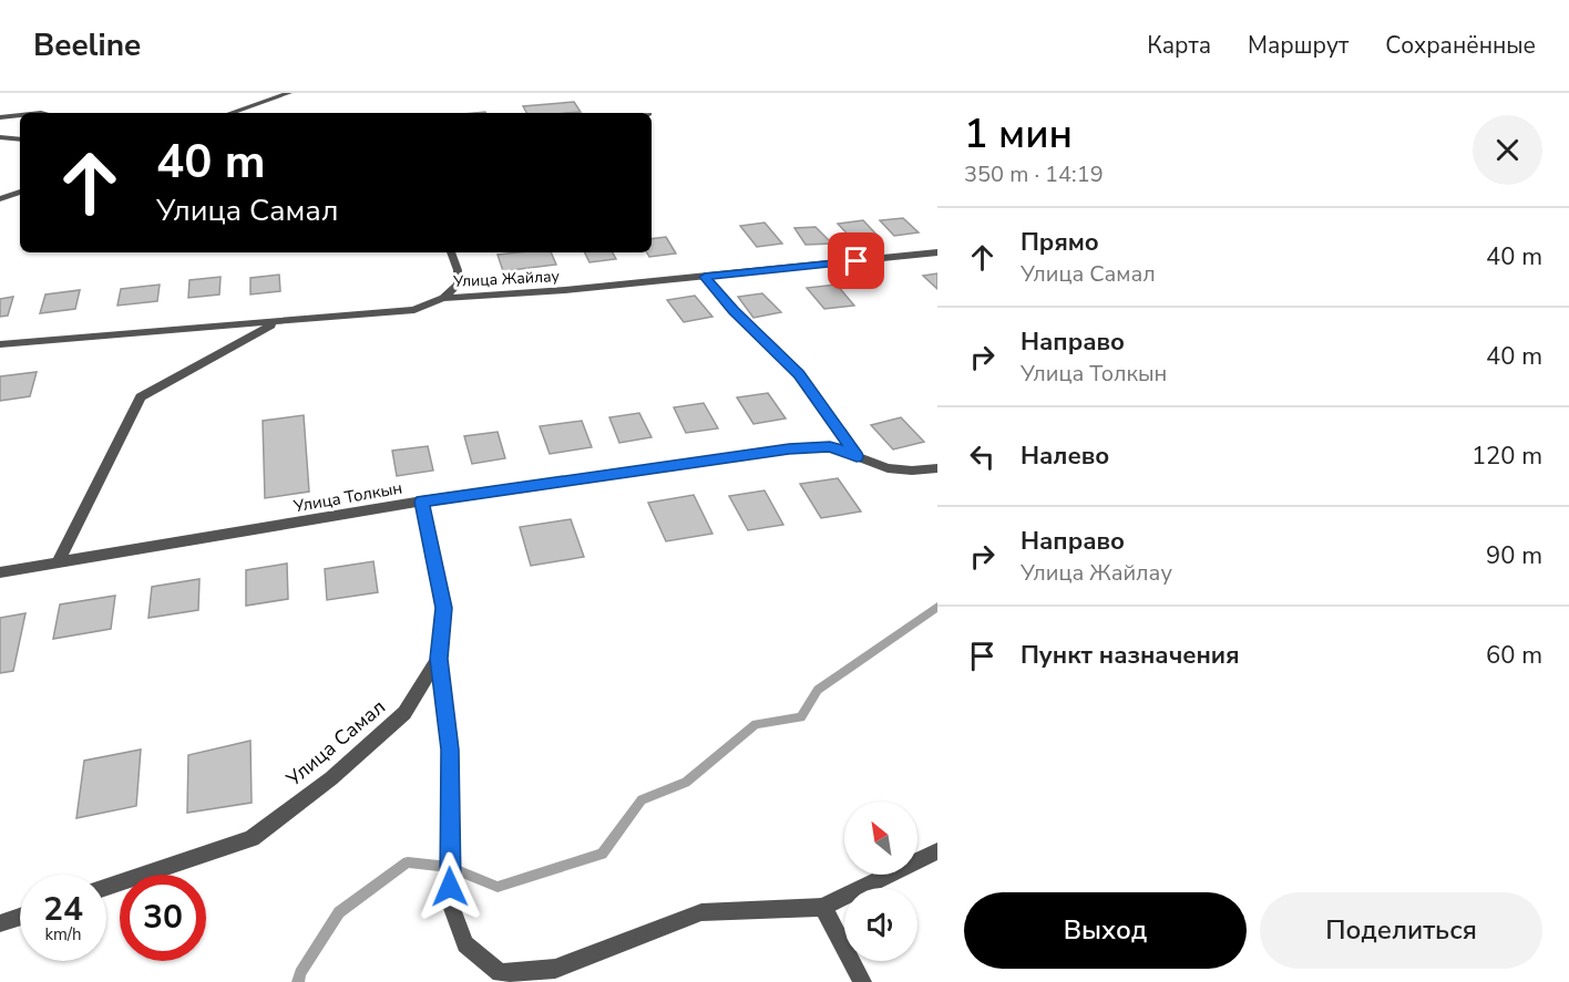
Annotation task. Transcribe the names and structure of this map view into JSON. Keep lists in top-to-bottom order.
{
  "streets": {
    "street": ["Улица Жайлау", "Улица Толкын", "Улица Самал"]
  },
  "crossings": [
    ["Улица Толкын", "Улица Самал"]
  ],
  "north": "top left",
  "page": {
    "header": "Beeline",
    "nav": ["Карта", "Маршрут", "Сохранённые"],
    "heading": ["1 мин", "350 m · 14:19"],
    "turn": ["40 m", "Улица Самал"],
    "list": [
      {
        "name": "Прямо",
        "note": "Улица Самал",
        "value": "40 m"
      },
      {
        "name": "Направо",
        "note": "Улица Толкын",
        "value": "40 m"
      },
      {
        "name": "Налево",
        "value": "120 m"
      },
      {
        "name": "Направо",
        "note": "Улица Жайлау",
        "value": "90 m"
      },
      {
        "name": "Пункт назначения",
        "value": "60 m"
      }
    ],
    "speed": "24 km/h",
    "limit": "30",
    "buttons": ["Выход", "Поделиться"]
  }
}
